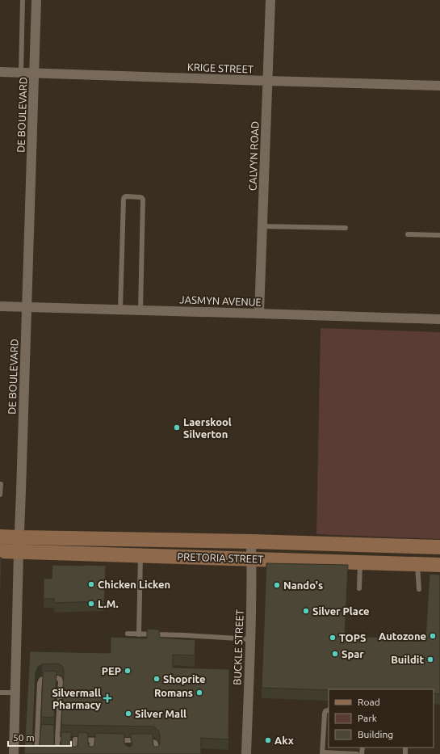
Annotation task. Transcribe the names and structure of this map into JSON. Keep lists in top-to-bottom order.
{
  "streets": {
    "main road": ["PRETORIA STREET"],
    "street": [
      "KRIGE STREET",
      "DE BOULEVARD",
      "CALVYN ROAD",
      "JASMYN AVENUE",
      "BUCKLE STREET"
    ]
  },
  "crossings": [
    ["KRIGE STREET", "DE BOULEVARD"],
    ["KRIGE STREET", "CALVYN ROAD"],
    ["DE BOULEVARD", "JASMYN AVENUE"],
    ["DE BOULEVARD", "PRETORIA STREET"],
    ["CALVYN ROAD", "JASMYN AVENUE"],
    ["PRETORIA STREET", "BUCKLE STREET"]
  ],
  "places": {
    "other": [
      "Laerskool Silverton",
      "Chicken Licken",
      "Nando's",
      "L.M.",
      "Silver Place",
      "Autozone",
      "TOPS",
      "Spar",
      "Buildit",
      "PEP",
      "Shoprite",
      "Romans",
      "Silver Mall",
      "Akx"
    ],
    "health": ["Silvermall Pharmacy"]
  },
  "legend": ["Road", "Park", "Building"],
  "scale_bar": "50 m"
}
